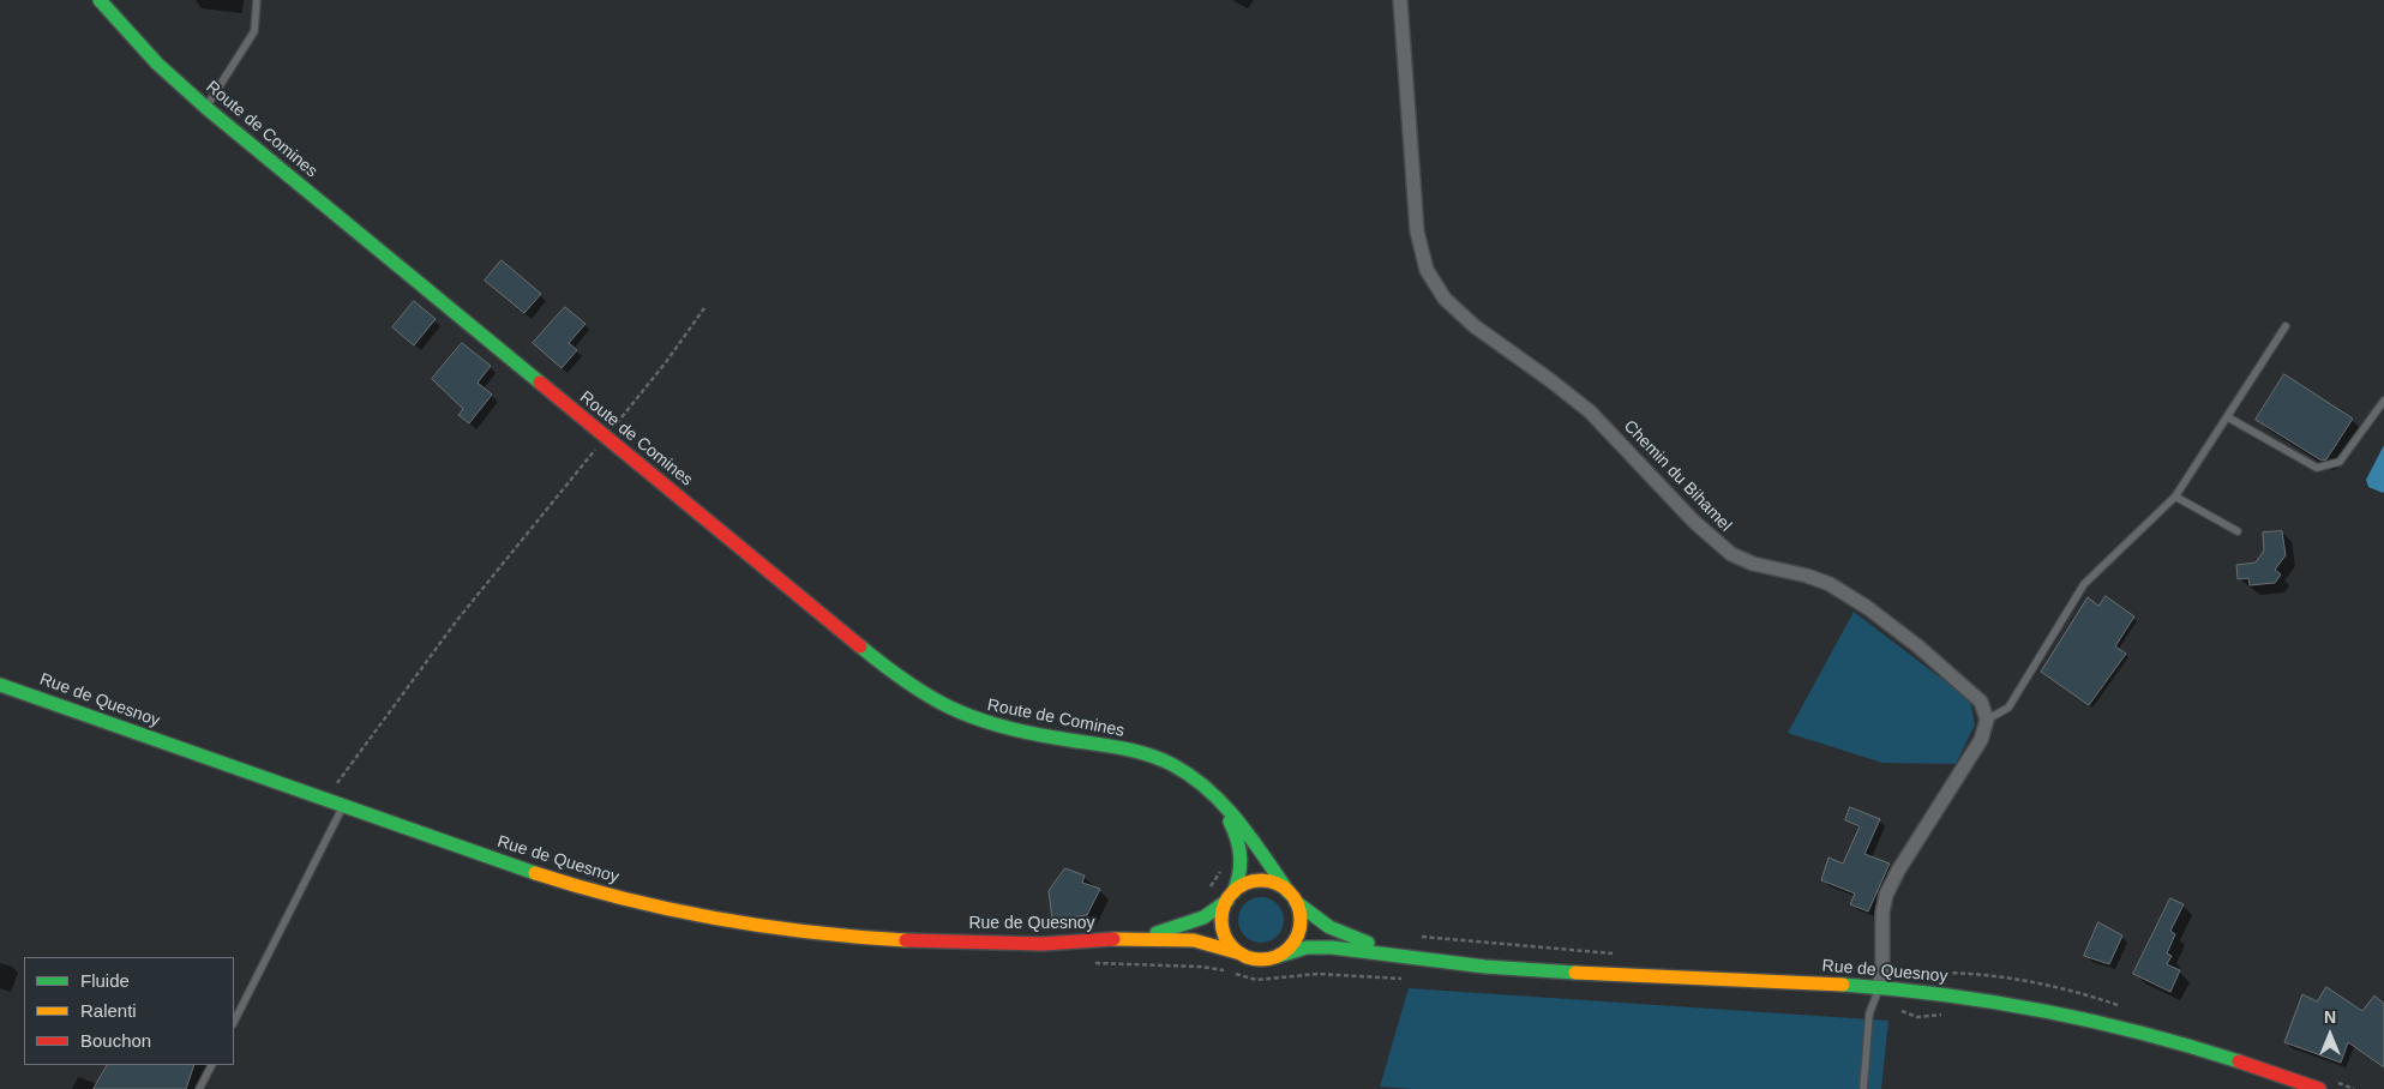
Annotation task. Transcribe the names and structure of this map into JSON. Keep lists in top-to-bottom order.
{
  "streets": {
    "main road": ["Route de Comines", "Rue de Quesnoy"],
    "street": ["Chemin du Bihamel"]
  },
  "crossings": [
    ["Route de Comines", "Rue de Quesnoy"]
  ],
  "legend": ["Fluide", "Ralenti", "Bouchon"],
  "north": "top"
}
